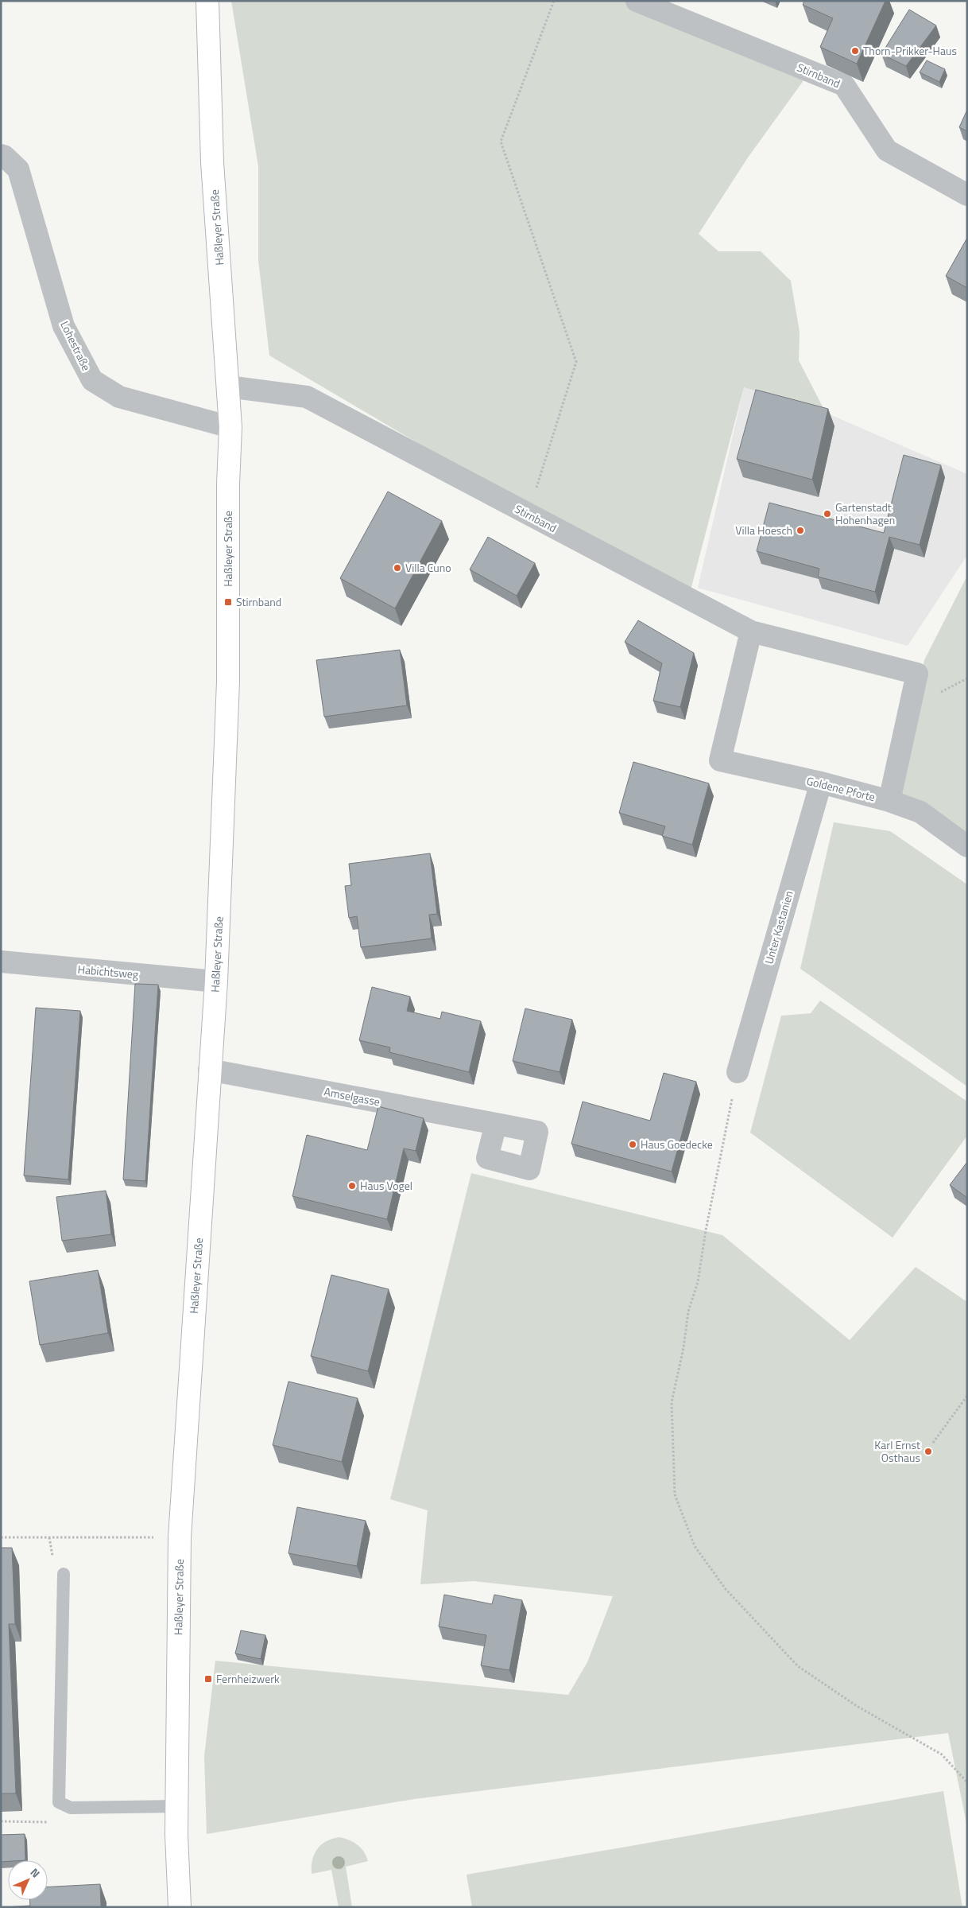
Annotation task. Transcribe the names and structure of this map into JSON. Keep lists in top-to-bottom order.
{
  "streets": {
    "main road": ["Haßleyer Straße"],
    "street": [
      "Stirnband",
      "Lohestraße",
      "Goldene Pforte",
      "Unter Kastanien",
      "Habichtsweg",
      "Amselgasse"
    ]
  },
  "crossings": [
    ["Stirnband", "Haßleyer Straße"],
    ["Stirnband", "Goldene Pforte"],
    ["Haßleyer Straße", "Lohestraße"],
    ["Haßleyer Straße", "Habichtsweg"],
    ["Haßleyer Straße", "Amselgasse"],
    ["Goldene Pforte", "Unter Kastanien"]
  ],
  "places": {
    "other": [
      "Thorn-Prikker-Haus",
      "Gartenstadt Hohenhagen",
      "Villa Hoesch",
      "Villa Cuno",
      "Haus Goedecke",
      "Haus Vogel",
      "Karl Ernst Osthaus"
    ],
    "transit": ["Stirnband", "Fernheizwerk"]
  },
  "north": "top right"
}
